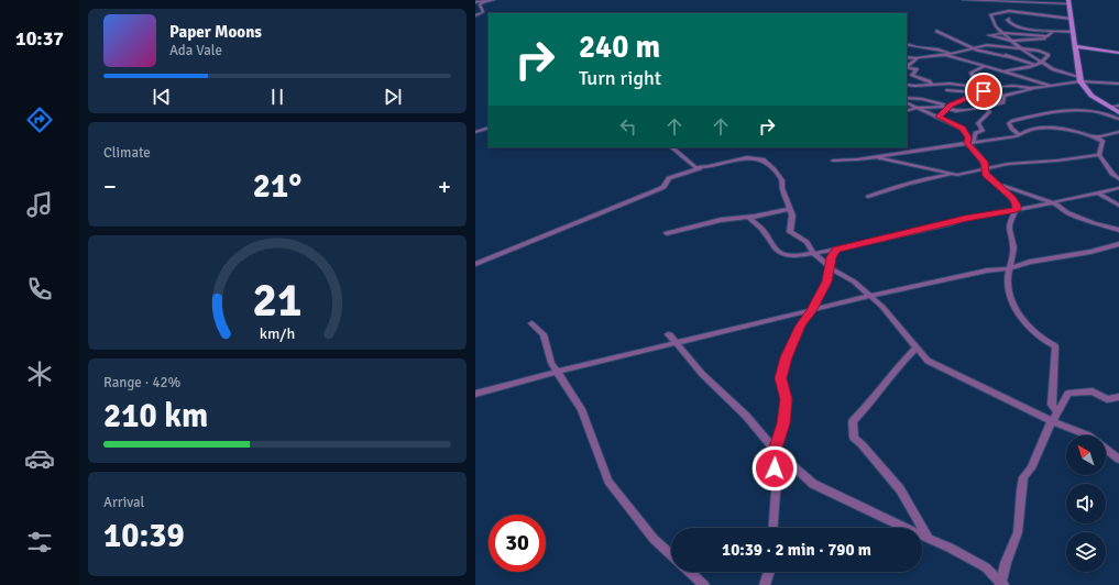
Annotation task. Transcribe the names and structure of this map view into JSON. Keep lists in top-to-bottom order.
{
  "north": "top left",
  "page": {
    "tabs": "10:37",
    "turn": ["240 m", "Turn right"],
    "song": ["Paper Moons", "Ada Vale"],
    "tile": [
      "Climate",
      ["Range · 42%", "210 km"],
      ["Arrival", "10:39"]
    ],
    "heat": ["−", "21°", "+"],
    "limit": "30",
    "trip": "10:39 · 2 min · 790 m",
    "gauge": ["21", "km/h"]
  }
}
